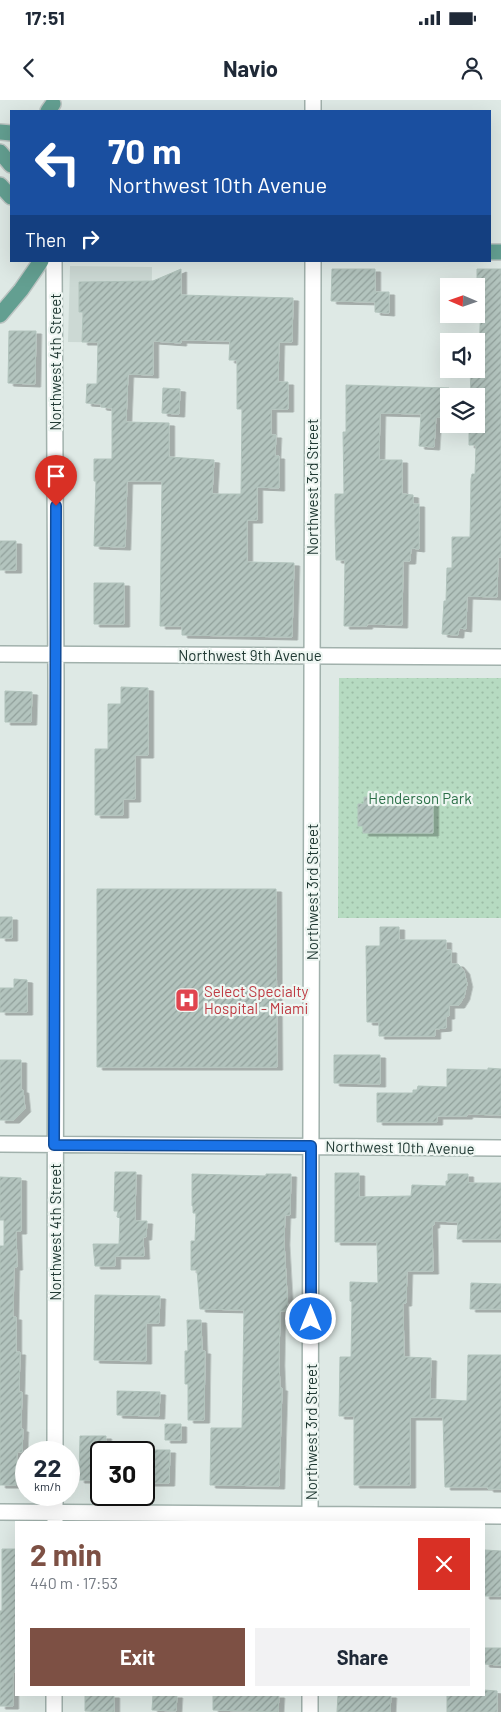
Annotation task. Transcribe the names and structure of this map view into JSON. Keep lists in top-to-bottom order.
{
  "streets": {
    "street": [
      "Northwest 4th Street",
      "Northwest 3rd Street",
      "Northwest 9th Avenue",
      "Northwest 10th Avenue"
    ]
  },
  "crossings": [
    ["Northwest 4th Street", "Northwest 9th Avenue"],
    ["Northwest 4th Street", "Northwest 10th Avenue"],
    ["Northwest 3rd Street", "Northwest 9th Avenue"],
    ["Northwest 3rd Street", "Northwest 10th Avenue"]
  ],
  "parks": ["Henderson Park"],
  "places": {
    "hospital": ["Select Specialty Hospital - Miami"]
  },
  "north": "left",
  "page": {
    "status": "17:51",
    "header": "Navio",
    "turn": ["70 m", "Northwest 10th Avenue"],
    "then": "Then",
    "speed": "22 km/h",
    "limit": "30",
    "heading": ["2 min", "440 m · 17:53"],
    "buttons": ["Exit", "Share"]
  }
}
